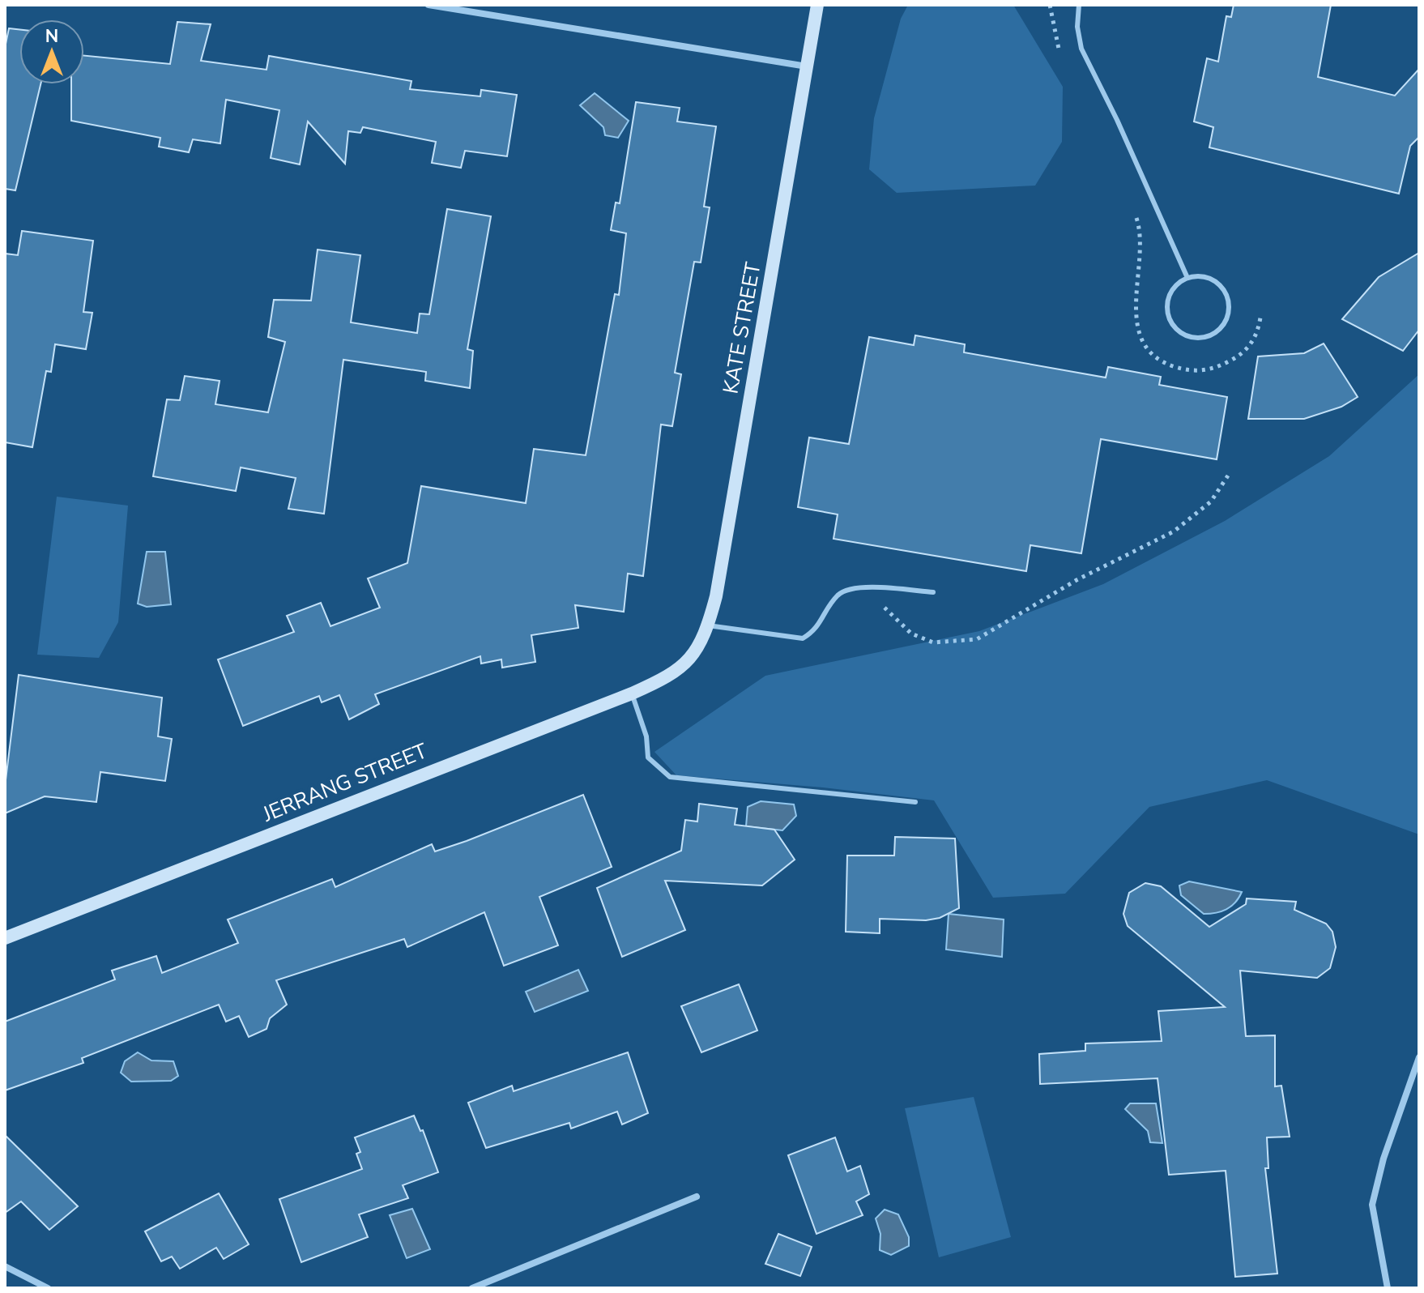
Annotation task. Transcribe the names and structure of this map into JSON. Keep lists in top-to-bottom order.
{
  "streets": {
    "street": ["KATE STREET", "JERRANG STREET"]
  },
  "crossings": [
    ["KATE STREET", "JERRANG STREET"]
  ],
  "north": "top"
}
